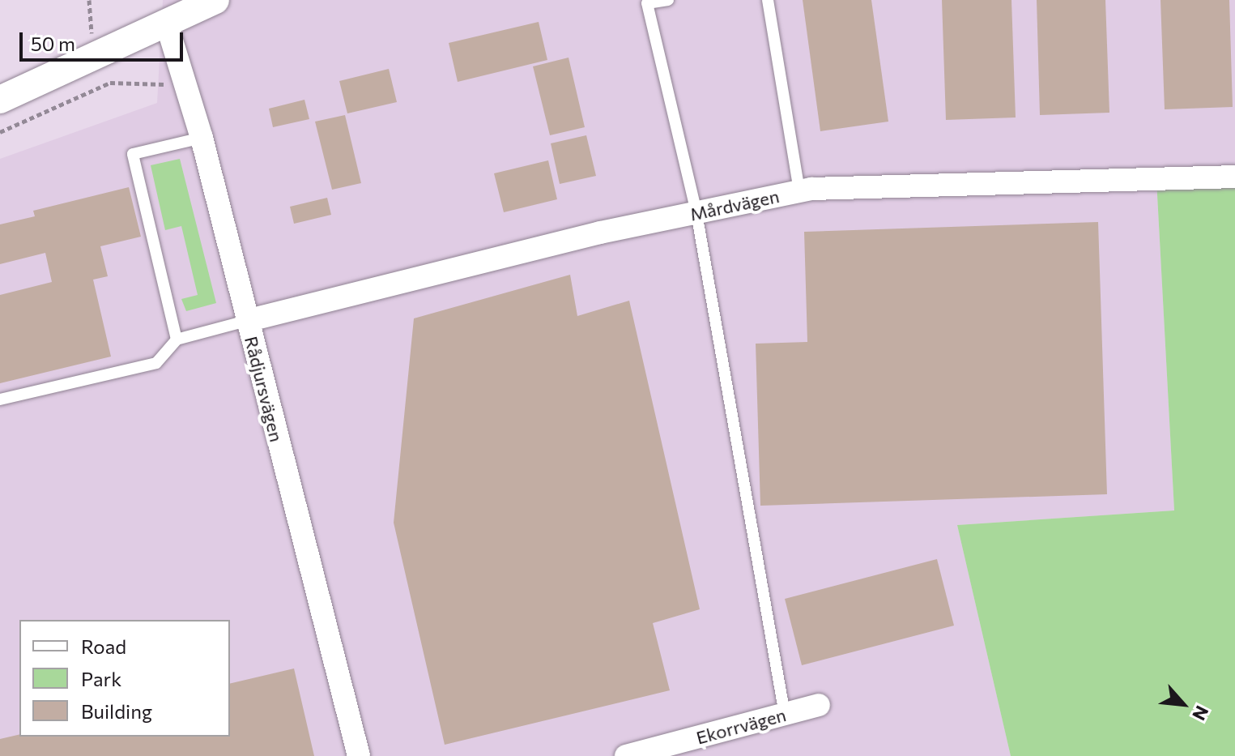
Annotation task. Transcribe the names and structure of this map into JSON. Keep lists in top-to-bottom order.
{
  "streets": {
    "street": ["Mårdvägen", "Rådjursvägen", "Ekorrvägen"]
  },
  "crossings": [
    ["Mårdvägen", "Rådjursvägen"]
  ],
  "legend": ["Road", "Park", "Building"],
  "scale_bar": "50 m",
  "north": "bottom right"
}
